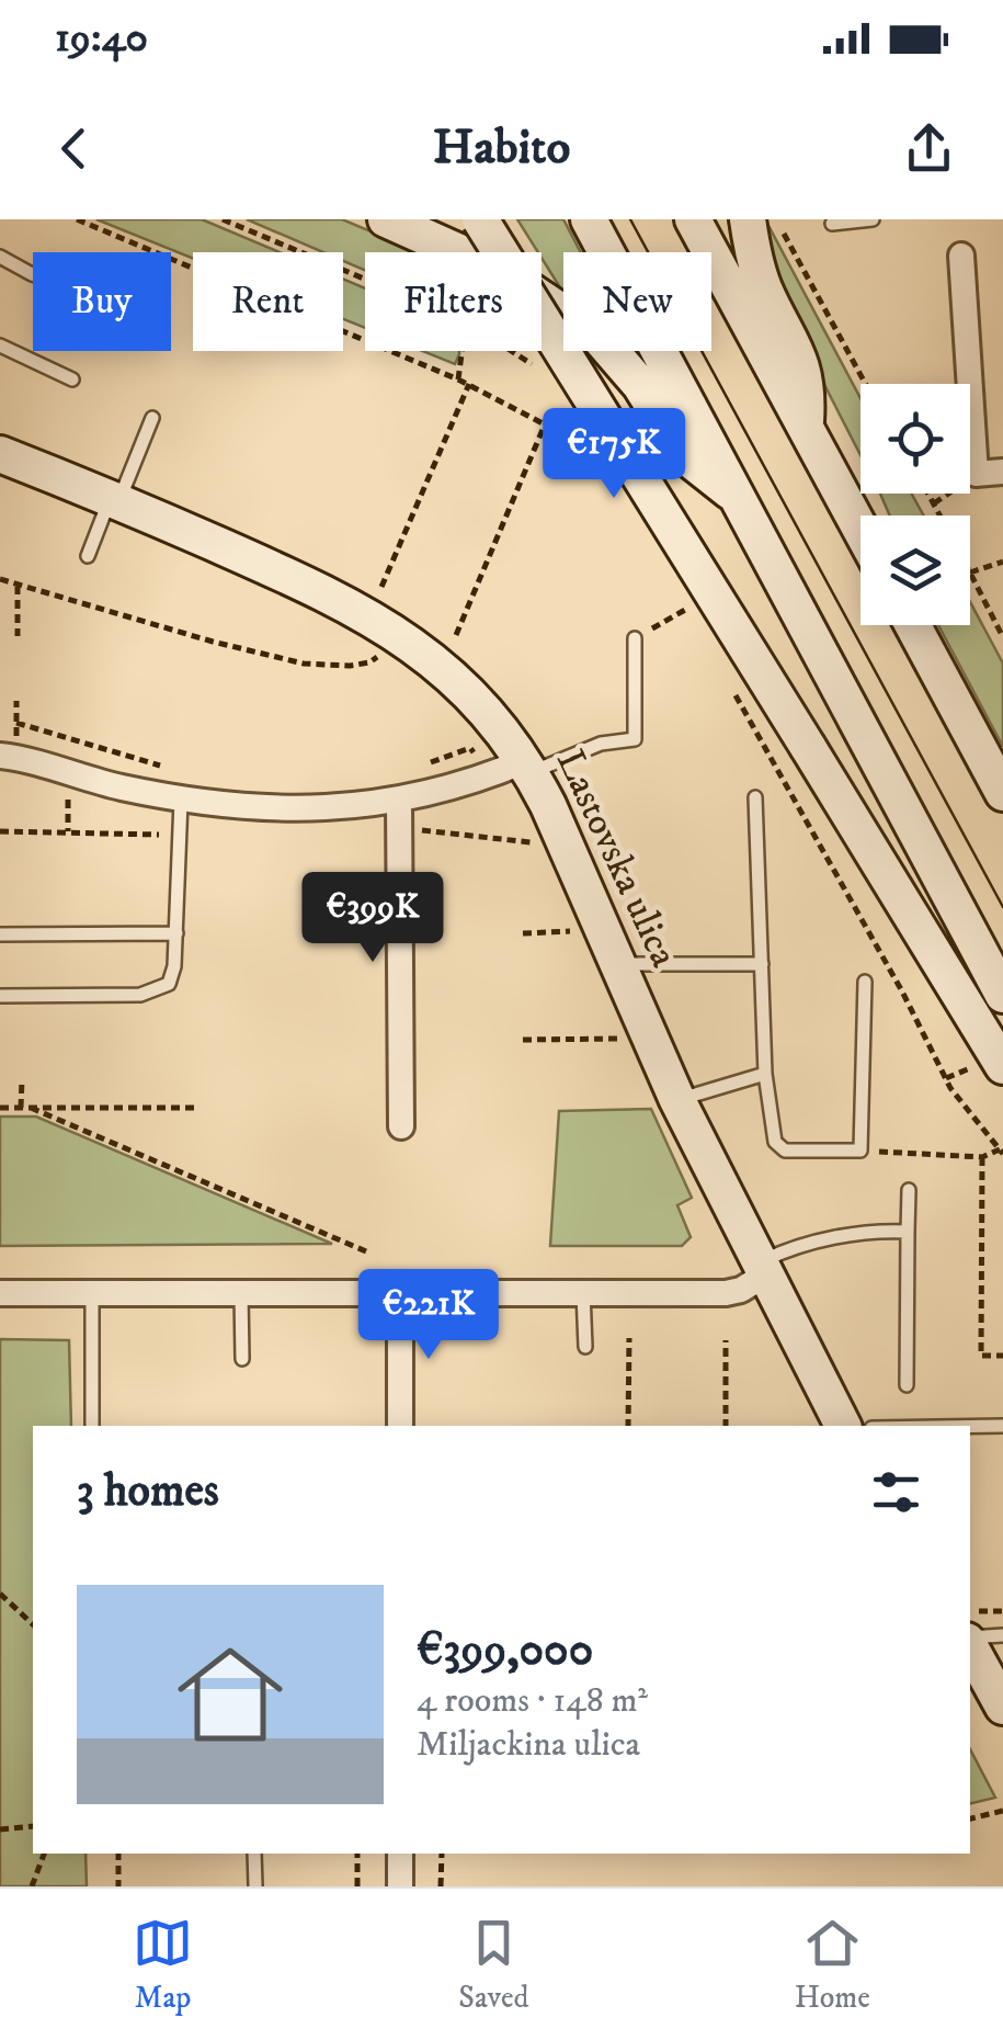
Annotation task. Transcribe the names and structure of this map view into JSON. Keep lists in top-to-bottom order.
{
  "streets": {
    "main road": ["Lastovska ulica"]
  },
  "page": {
    "status": "19:40",
    "header": "Habito",
    "chip": [
      "Buy",
      "Rent",
      "Filters",
      "New"
    ],
    "price": ["€175K", "€399K", "€221K"],
    "heading": "3 homes",
    "list": [
      {
        "name": "€399,000",
        "note": "4 rooms · 148 m² · Miljackina ulica"
      }
    ],
    "tabs": ["Map", "Saved", "Home"]
  }
}
